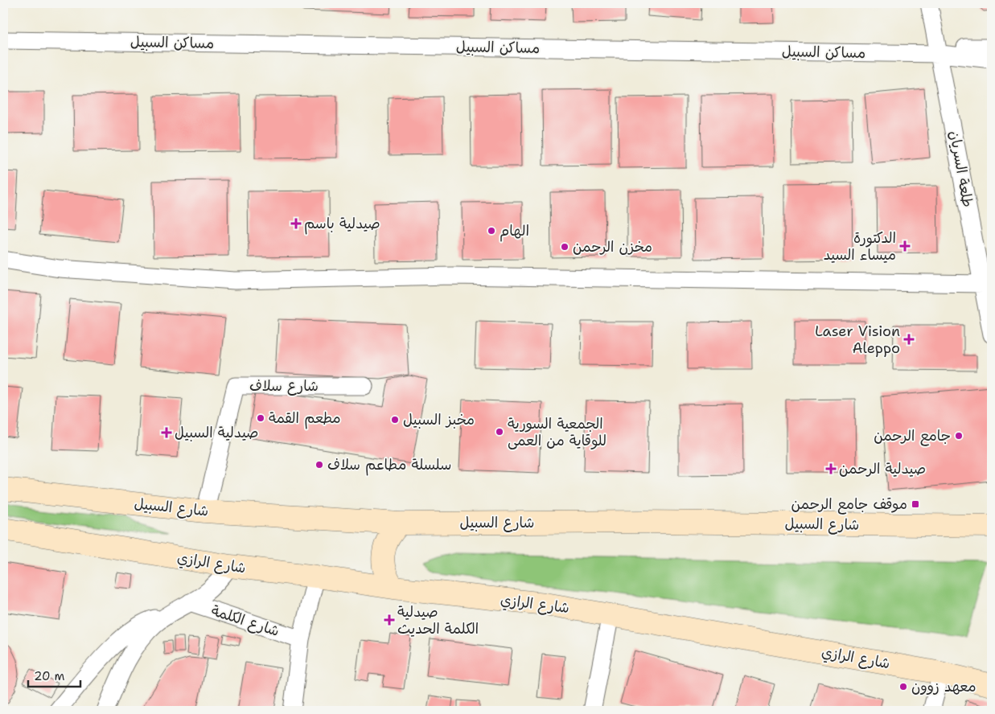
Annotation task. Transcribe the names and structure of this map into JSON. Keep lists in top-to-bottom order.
{
  "streets": {
    "main road": ["شارع السبيل", "شارع الرازي"],
    "street": [
      "مساكن السبيل",
      "طلعة السريان",
      "شارع سلاف",
      "شارع الكلمة"
    ]
  },
  "crossings": [
    ["مساكن السبيل", "طلعة السريان"],
    ["شارع سلاف", "شارع السبيل"]
  ],
  "places": {
    "health": [
      "صيدلية باسم",
      "الدكتورة ميساء السيد",
      "Laser Vision Aleppo",
      "صيدلية السبيل",
      "صيدلية الرحمن",
      "صيدلية الكلمة الحديث"
    ],
    "other": [
      "الهام",
      "مخزن الرحمن",
      "مطعم القمة",
      "مخبز السبيل",
      "الجمعية السورية للوقاية من العمى",
      "جامع الرحمن",
      "سلسلة مطاعم سلاف",
      "معهد زوون"
    ],
    "transit": ["موقف جامع الرحمن"]
  },
  "scale_bar": "20 m"
}
